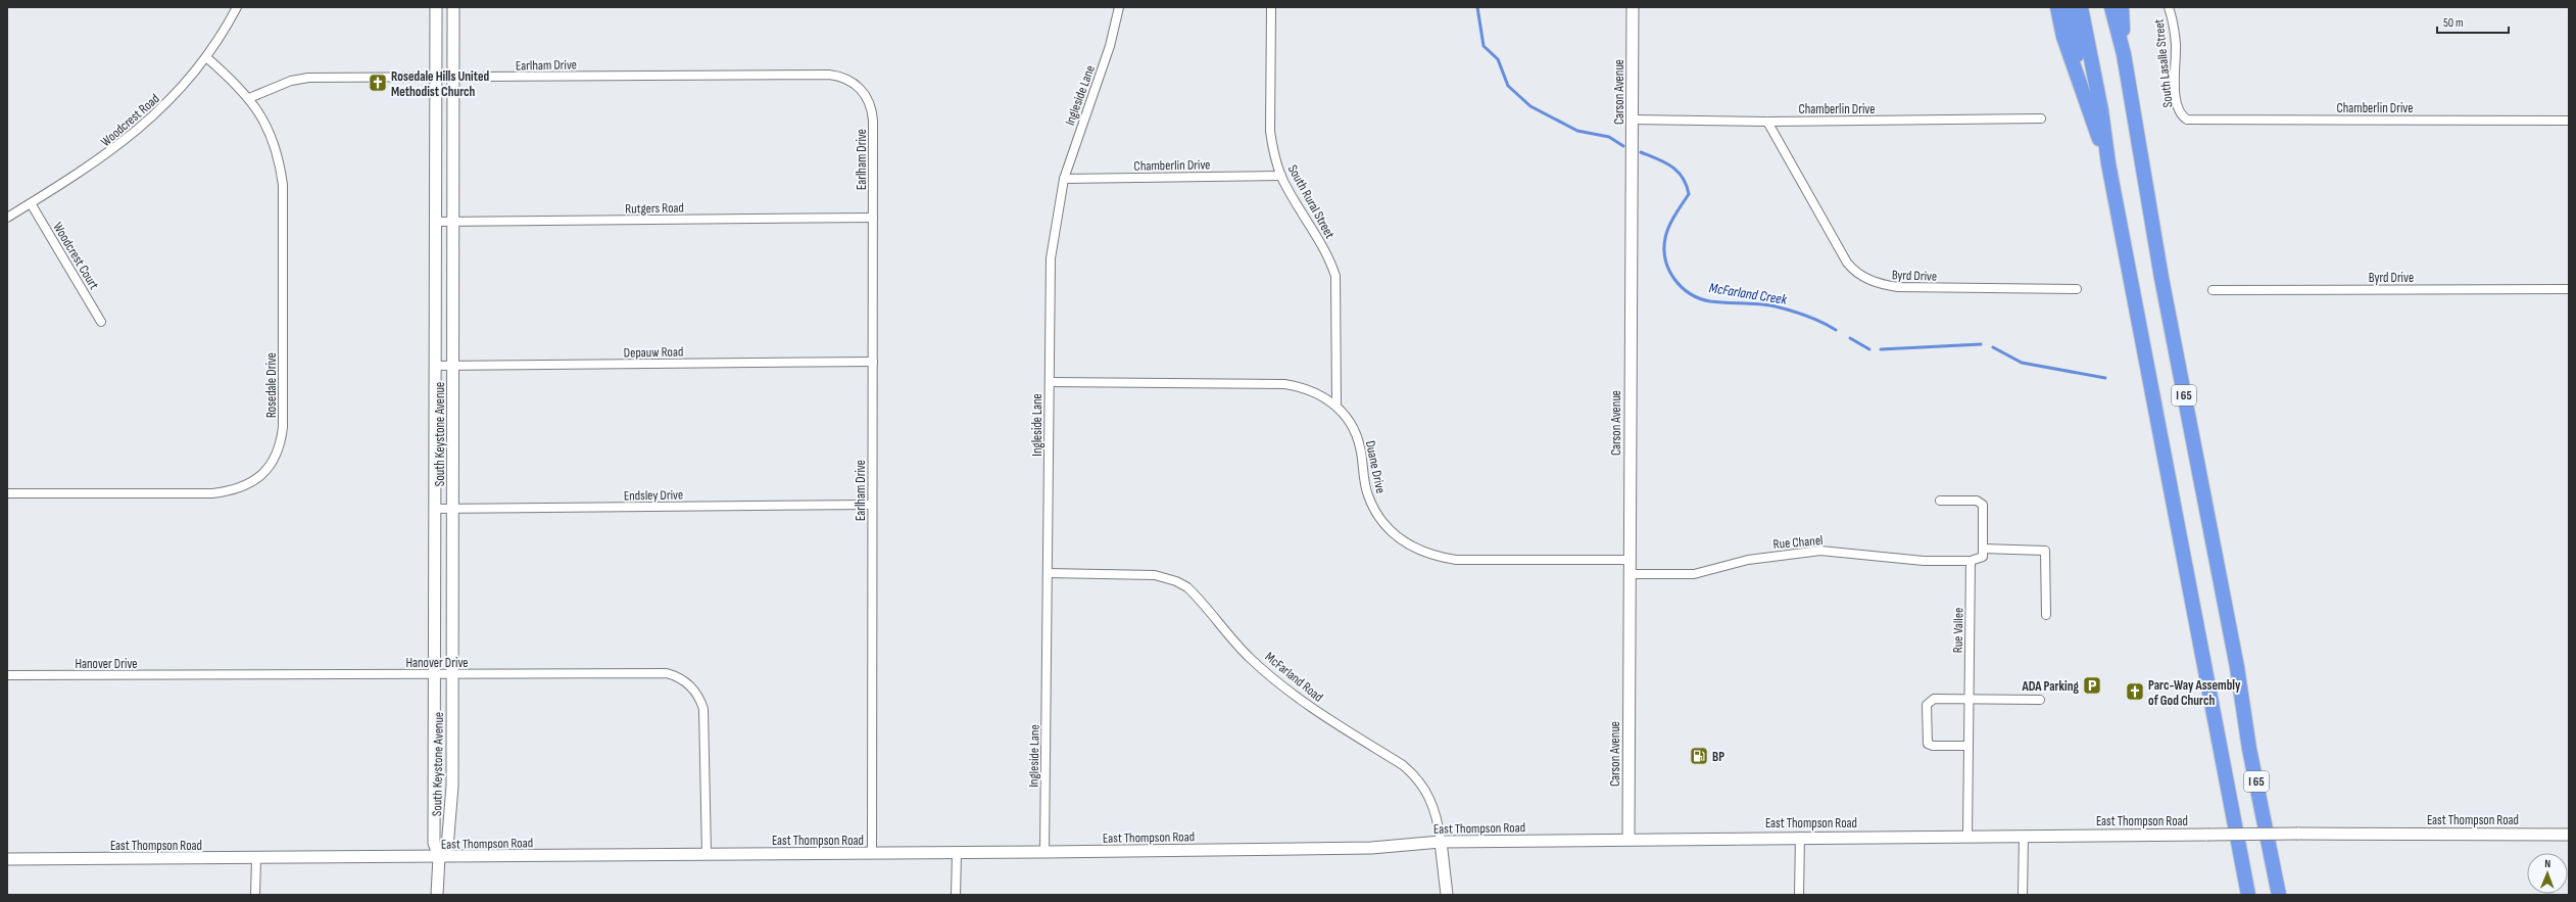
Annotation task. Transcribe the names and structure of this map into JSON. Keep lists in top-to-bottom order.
{
  "streets": {
    "highway": ["I 65"],
    "main road": [
      "Carson Avenue",
      "South Keystone Avenue",
      "McFarland Road",
      "East Thompson Road"
    ],
    "street": [
      "South Lasalle Street",
      "Earlham Drive",
      "Ingleside Lane",
      "Chamberlin Drive",
      "Woodcrest Road",
      "South Rural Street",
      "Rutgers Road",
      "Woodcrest Court",
      "Byrd Drive",
      "Depauw Road",
      "Rosedale Drive",
      "Duane Drive",
      "Endsley Drive",
      "Rue Chanel",
      "Rue Vallee",
      "Hanover Drive"
    ]
  },
  "crossings": [
    ["South Lasalle Street", "Chamberlin Drive"],
    ["Earlham Drive", "Rutgers Road"],
    ["Earlham Drive", "Depauw Road"],
    ["Earlham Drive", "Rosedale Drive"],
    ["Earlham Drive", "South Keystone Avenue"],
    ["Earlham Drive", "Endsley Drive"],
    ["Earlham Drive", "East Thompson Road"],
    ["Carson Avenue", "Chamberlin Drive"],
    ["Carson Avenue", "Duane Drive"],
    ["Carson Avenue", "Rue Chanel"],
    ["Carson Avenue", "East Thompson Road"],
    ["Ingleside Lane", "Chamberlin Drive"],
    ["Ingleside Lane", "Duane Drive"],
    ["Ingleside Lane", "McFarland Road"],
    ["Ingleside Lane", "East Thompson Road"],
    ["Chamberlin Drive", "South Rural Street"],
    ["Chamberlin Drive", "Byrd Drive"],
    ["Woodcrest Road", "Woodcrest Court"],
    ["Woodcrest Road", "Rosedale Drive"],
    ["South Rural Street", "Duane Drive"],
    ["Rutgers Road", "South Keystone Avenue"],
    ["Depauw Road", "South Keystone Avenue"],
    ["South Keystone Avenue", "Endsley Drive"],
    ["South Keystone Avenue", "Hanover Drive"],
    ["South Keystone Avenue", "East Thompson Road"],
    ["Rue Chanel", "Rue Vallee"],
    ["Rue Vallee", "East Thompson Road"],
    ["Hanover Drive", "East Thompson Road"],
    ["McFarland Road", "East Thompson Road"]
  ],
  "water": ["McFarland Creek"],
  "places": {
    "church": ["Rosedale Hills United Methodist Church", "Parc-Way Assembly of God Church"],
    "parking": ["ADA Parking"],
    "fuel station": ["BP"]
  },
  "scale_bar": "50 m",
  "north": "top"
}
